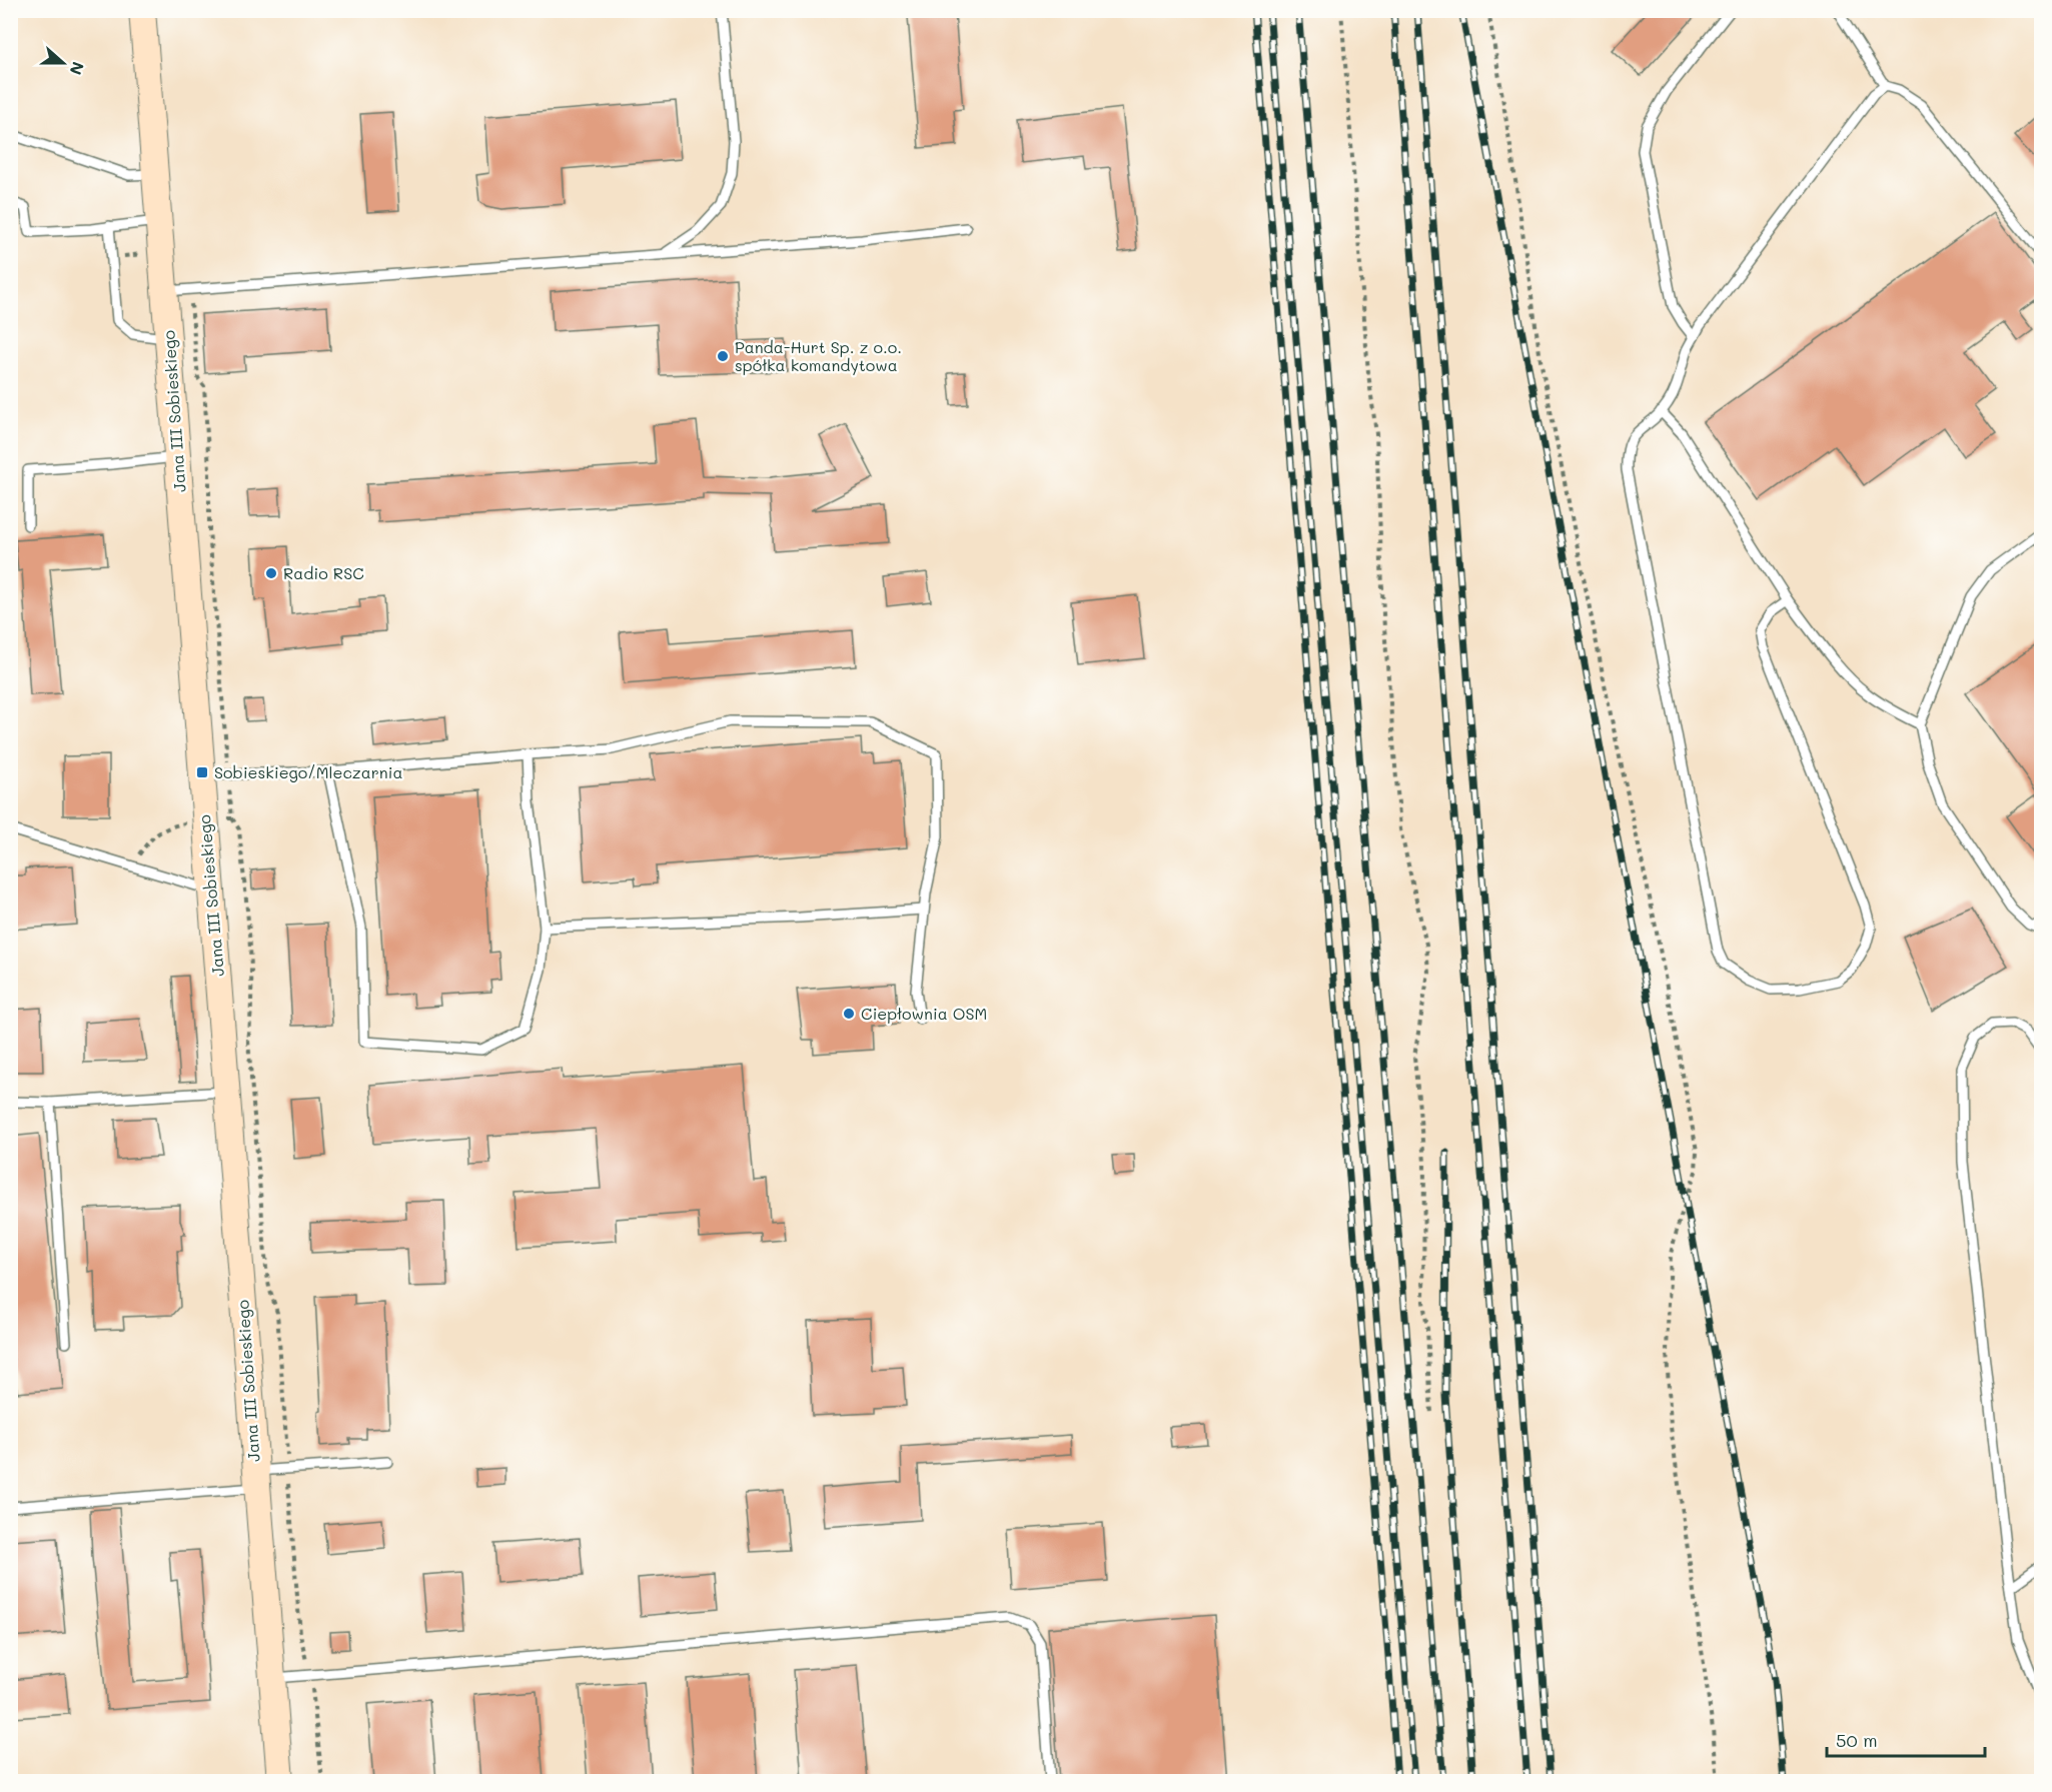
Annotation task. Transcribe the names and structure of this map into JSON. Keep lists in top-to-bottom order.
{
  "streets": {
    "main road": ["Jana III Sobieskiego"]
  },
  "places": {
    "other": ["Panda-Hurt Sp. z o.o. spółka komandytowa", "Radio RSC", "Ciepłownia OSM"],
    "transit": ["Sobieskiego/Mleczarnia"]
  },
  "scale_bar": "50 m",
  "north": "right"
}
